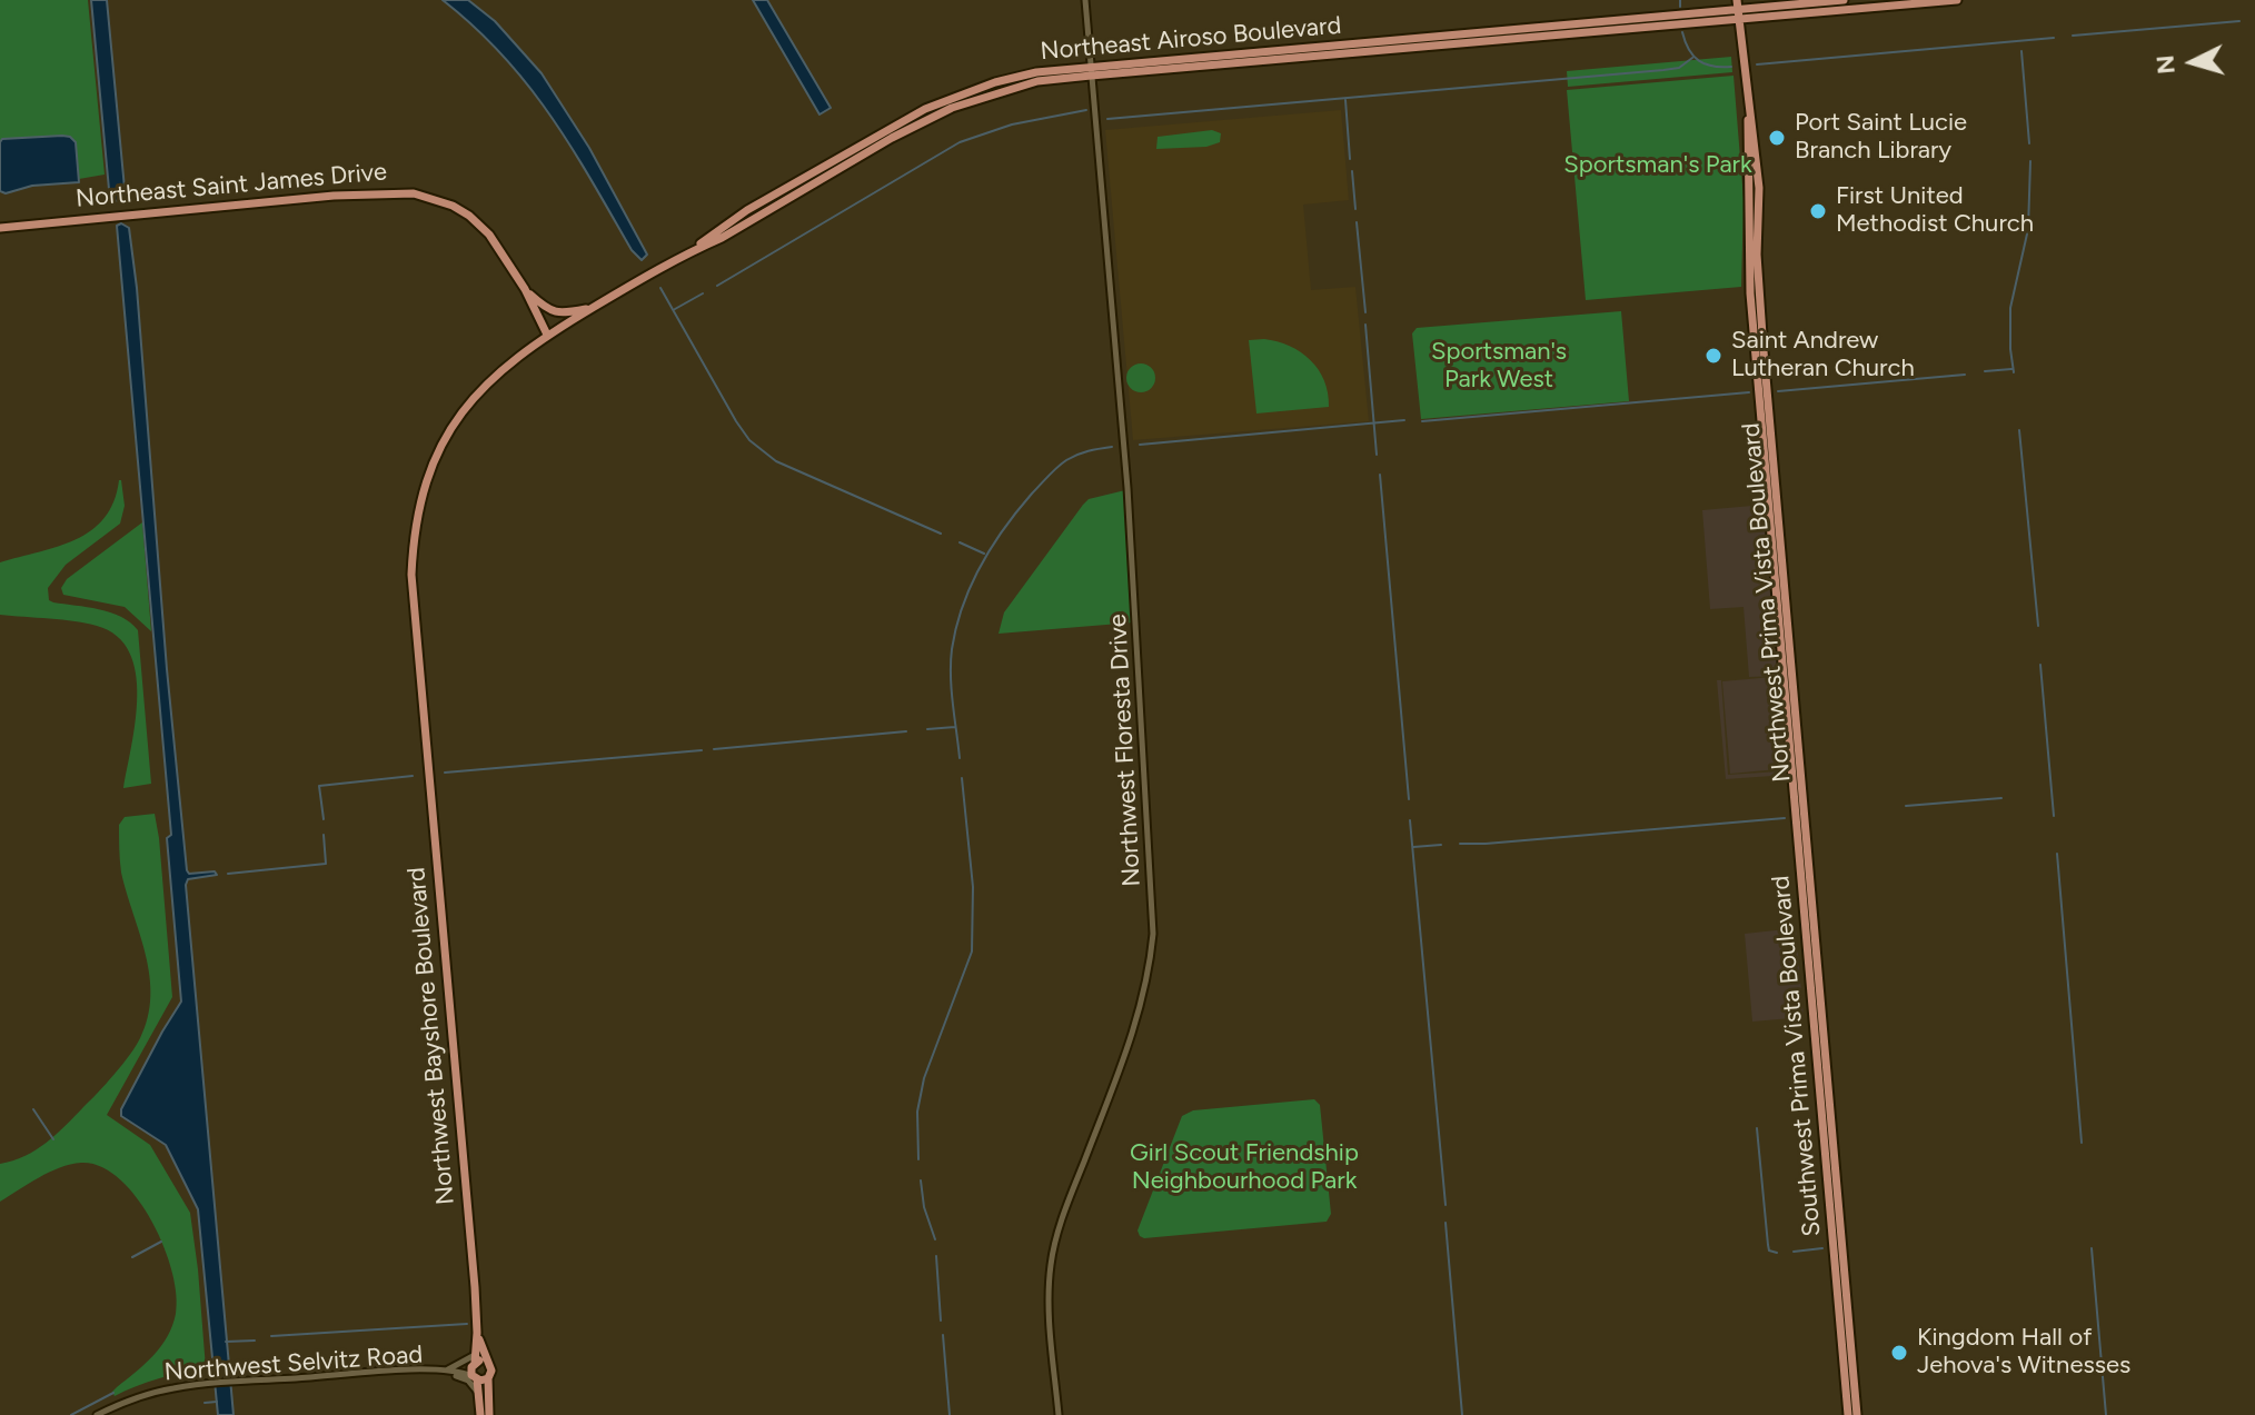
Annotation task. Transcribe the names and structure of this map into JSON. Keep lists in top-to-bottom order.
{
  "streets": {
    "main road": [
      "Northeast Airoso Boulevard",
      "Northeast Saint James Drive",
      "Northwest Prima Vista Boulevard",
      "Northwest Bayshore Boulevard",
      "Southwest Prima Vista Boulevard"
    ],
    "street": ["Northwest Floresta Drive", "Northwest Selvitz Road"]
  },
  "crossings": [
    ["Northeast Airoso Boulevard", "Northeast Saint James Drive"],
    ["Northeast Airoso Boulevard", "Northwest Floresta Drive"],
    ["Northeast Airoso Boulevard", "Northwest Bayshore Boulevard"],
    ["Northeast Saint James Drive", "Northwest Bayshore Boulevard"],
    ["Northwest Prima Vista Boulevard", "Southwest Prima Vista Boulevard"],
    ["Northwest Bayshore Boulevard", "Northwest Selvitz Road"]
  ],
  "parks": ["Sportsman's Park", "Sportsman's Park West", "Girl Scout Friendship Neighbourhood Park"],
  "places": [
    "Port Saint Lucie Branch Library",
    "First United Methodist Church",
    "Saint Andrew Lutheran Church",
    "Kingdom Hall of Jehova's Witnesses"
  ],
  "north": "left"
}
